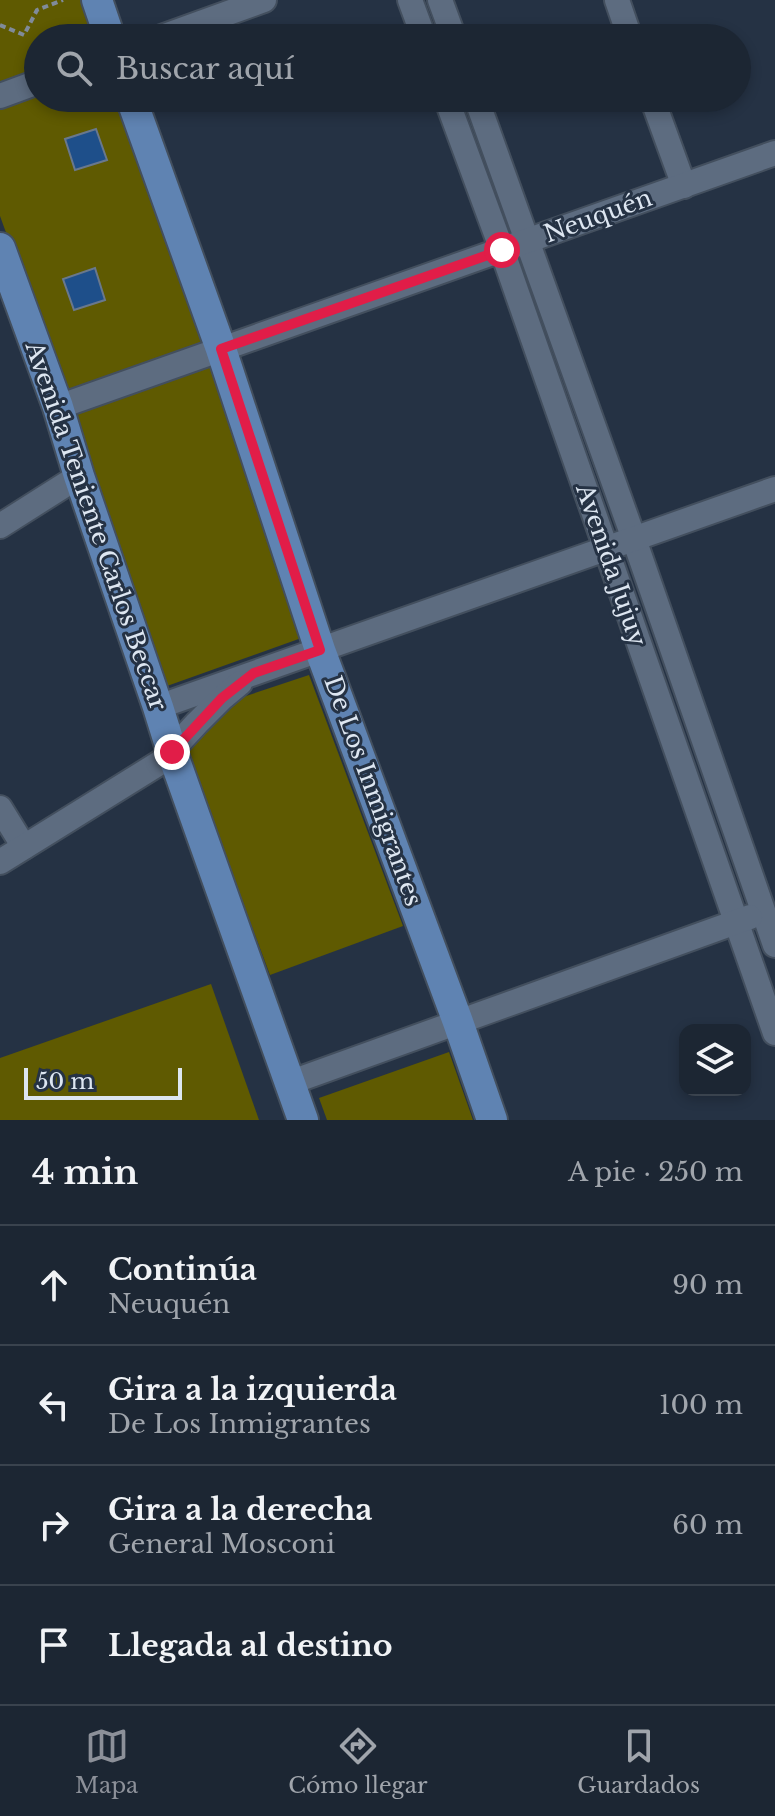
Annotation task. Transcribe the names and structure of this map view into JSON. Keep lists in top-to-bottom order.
{
  "streets": {
    "main road": ["Avenida Teniente Carlos Beccar", "De Los Inmigrantes"],
    "street": ["Neuquén", "Avenida Jujuy"]
  },
  "crossings": [
    ["Neuquén", "Avenida Teniente Carlos Beccar"],
    ["Neuquén", "Avenida Jujuy"],
    ["Neuquén", "De Los Inmigrantes"]
  ],
  "scale_bar": "50 m",
  "page": {
    "search": "Buscar aquí",
    "scale": "50 m",
    "heading": ["4 min", "A pie · 250 m"],
    "list": [
      ["Continúa", "Neuquén", "90 m"],
      ["Gira a la izquierda", "De Los Inmigrantes", "100 m"],
      ["Gira a la derecha", "General Mosconi", "60 m"],
      "Llegada al destino"
    ],
    "nav": ["Mapa", "Cómo llegar", "Guardados"]
  }
}
